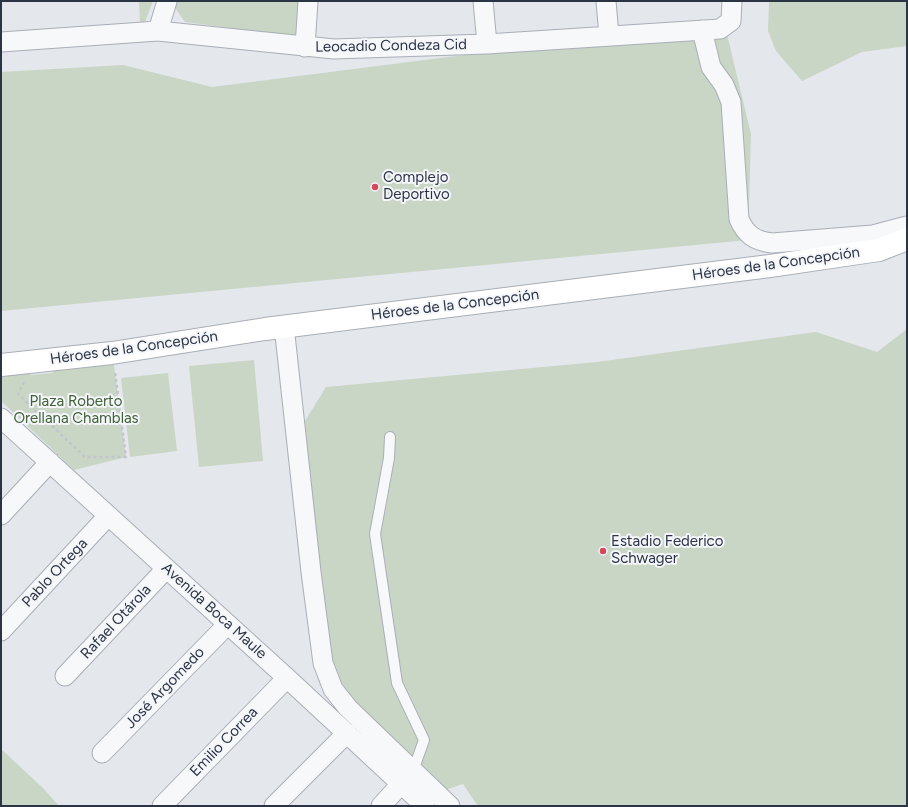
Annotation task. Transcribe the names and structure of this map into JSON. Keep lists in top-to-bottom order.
{
  "streets": {
    "street": [
      "Leocadio Condeza Cid",
      "Héroes de la Concepción",
      "Pablo Ortega",
      "Avenida Boca Maule",
      "Rafael Otárola",
      "José Argomedo",
      "Emilio Correa"
    ]
  },
  "crossings": [
    ["Pablo Ortega", "Avenida Boca Maule"],
    ["Avenida Boca Maule", "Rafael Otárola"],
    ["Avenida Boca Maule", "José Argomedo"],
    ["Avenida Boca Maule", "Emilio Correa"]
  ],
  "parks": ["Plaza Roberto Orellana Chamblas"],
  "places": ["Complejo Deportivo", "Estadio Federico Schwager"]
}
